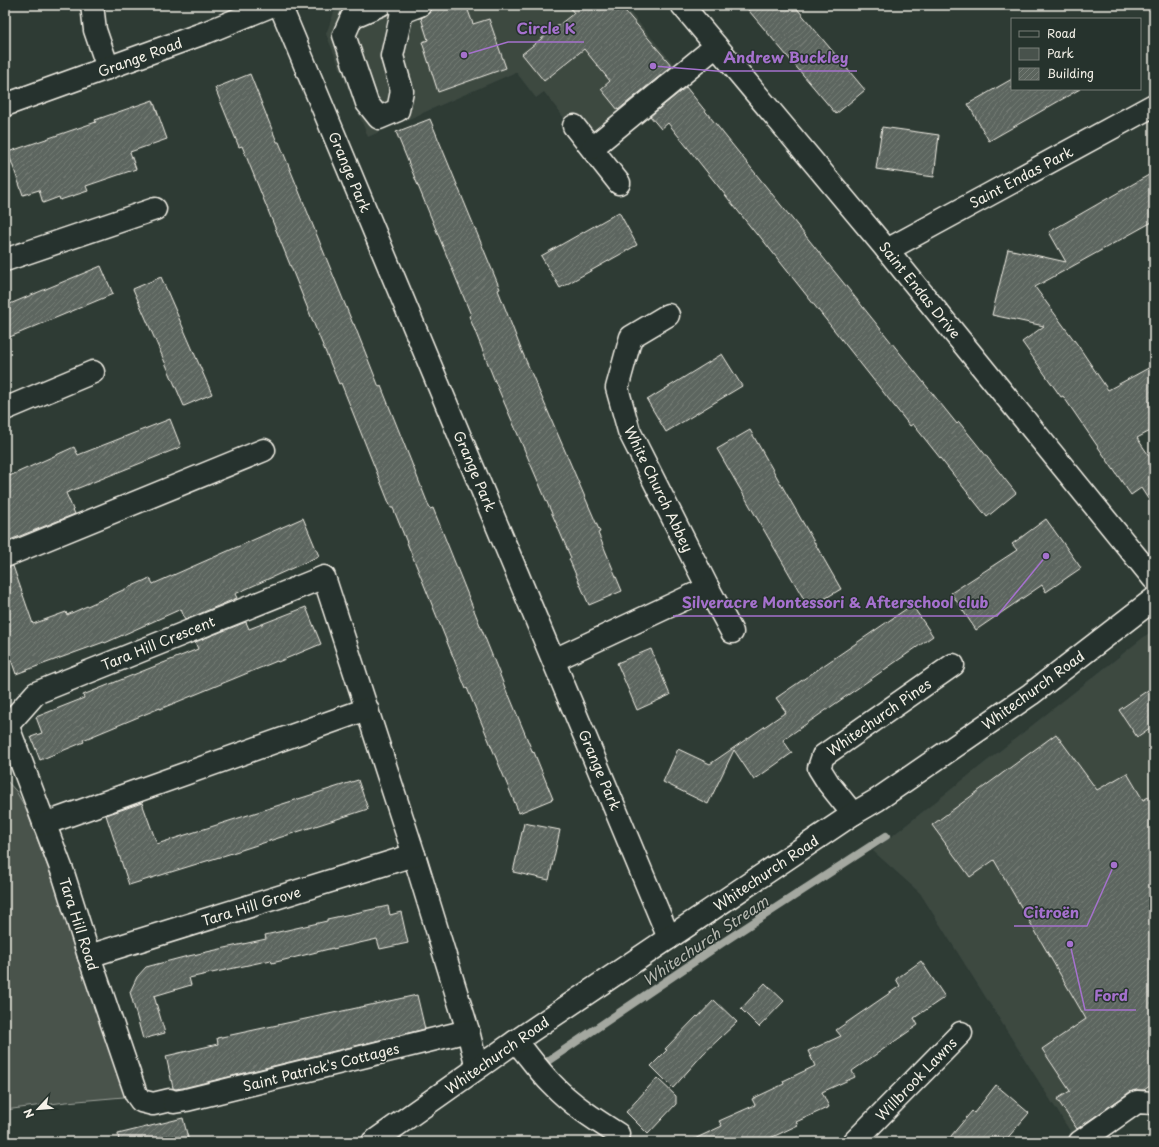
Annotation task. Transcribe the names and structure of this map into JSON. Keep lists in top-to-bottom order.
{
  "streets": {
    "street": [
      "Grange Road",
      "Grange Park",
      "Saint Endas Park",
      "Saint Endas Drive",
      "White Church Abbey",
      "Tara Hill Crescent",
      "Whitechurch Road",
      "Whitechurch Pines",
      "Tara Hill Grove",
      "Tara Hill Road",
      "Saint Patrick's Cottages",
      "Willbrook Lawns"
    ]
  },
  "crossings": [
    ["Grange Park", "Whitechurch Road"],
    ["Saint Endas Park", "Saint Endas Drive"],
    ["Tara Hill Crescent", "Tara Hill Road"],
    ["Whitechurch Road", "Whitechurch Pines"],
    ["Tara Hill Grove", "Tara Hill Road"],
    ["Tara Hill Road", "Saint Patrick's Cottages"]
  ],
  "water": ["Whitechurch Stream"],
  "places": [
    "Circle K",
    "Andrew Buckley",
    "Silveracre Montessori & Afterschool club",
    "Citroën",
    "Ford"
  ],
  "legend": ["Road", "Park", "Building"],
  "north": "bottom left"
}
